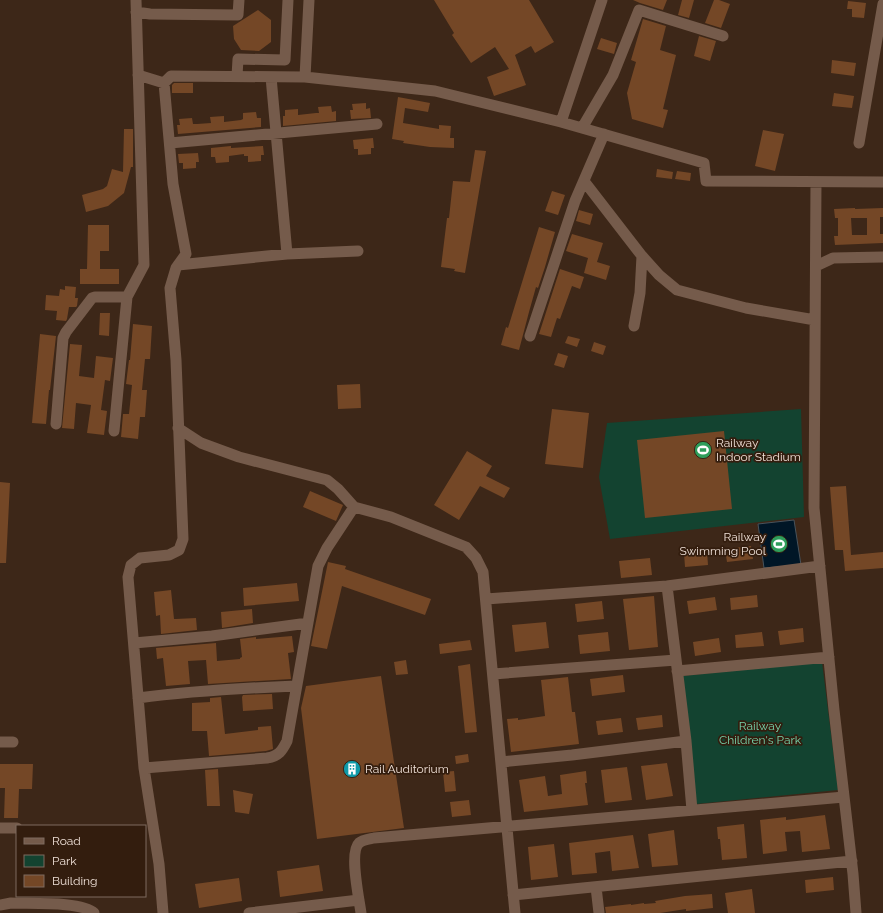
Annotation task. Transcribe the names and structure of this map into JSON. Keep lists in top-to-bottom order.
{
  "parks": ["Railway Children's Park"],
  "places": {
    "sports": ["Railway Indoor Stadium", "Railway Swimming Pool"],
    "building": ["Rail Auditorium"]
  },
  "legend": ["Road", "Park", "Building"]
}
